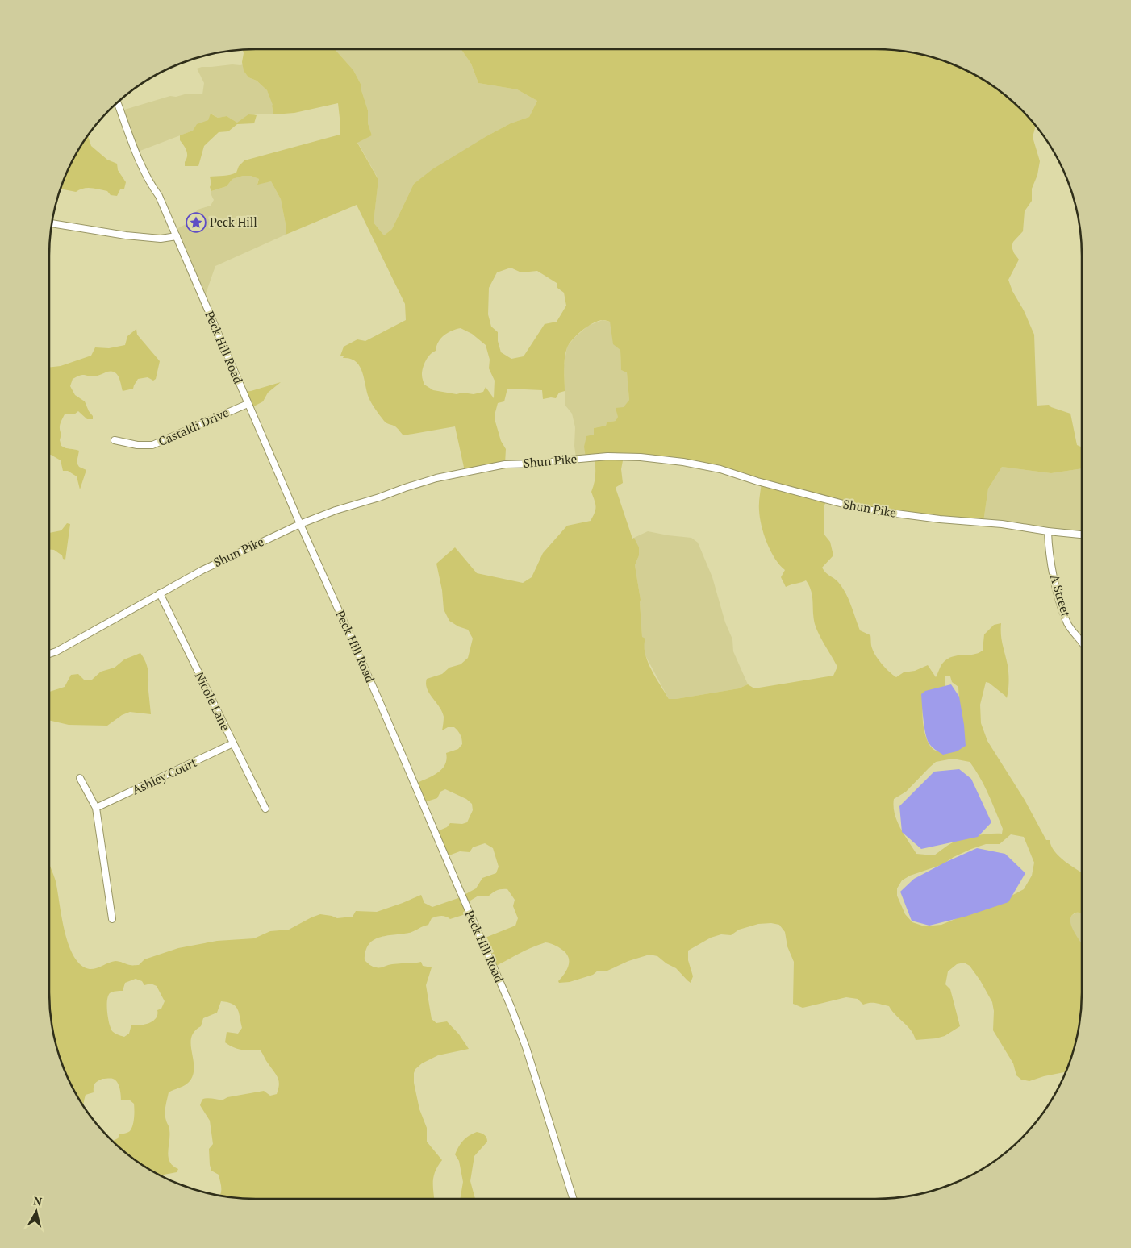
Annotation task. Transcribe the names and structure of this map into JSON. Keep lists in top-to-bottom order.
{
  "streets": {
    "street": [
      "Peck Hill Road",
      "Castaldi Drive",
      "Shun Pike",
      "A Street",
      "Nicole Lane",
      "Ashley Court"
    ]
  },
  "crossings": [
    ["Peck Hill Road", "Castaldi Drive"],
    ["Peck Hill Road", "Shun Pike"],
    ["Shun Pike", "A Street"],
    ["Shun Pike", "Nicole Lane"],
    ["Nicole Lane", "Ashley Court"]
  ],
  "places": {
    "place": ["Peck Hill"]
  },
  "north": "top"
}
